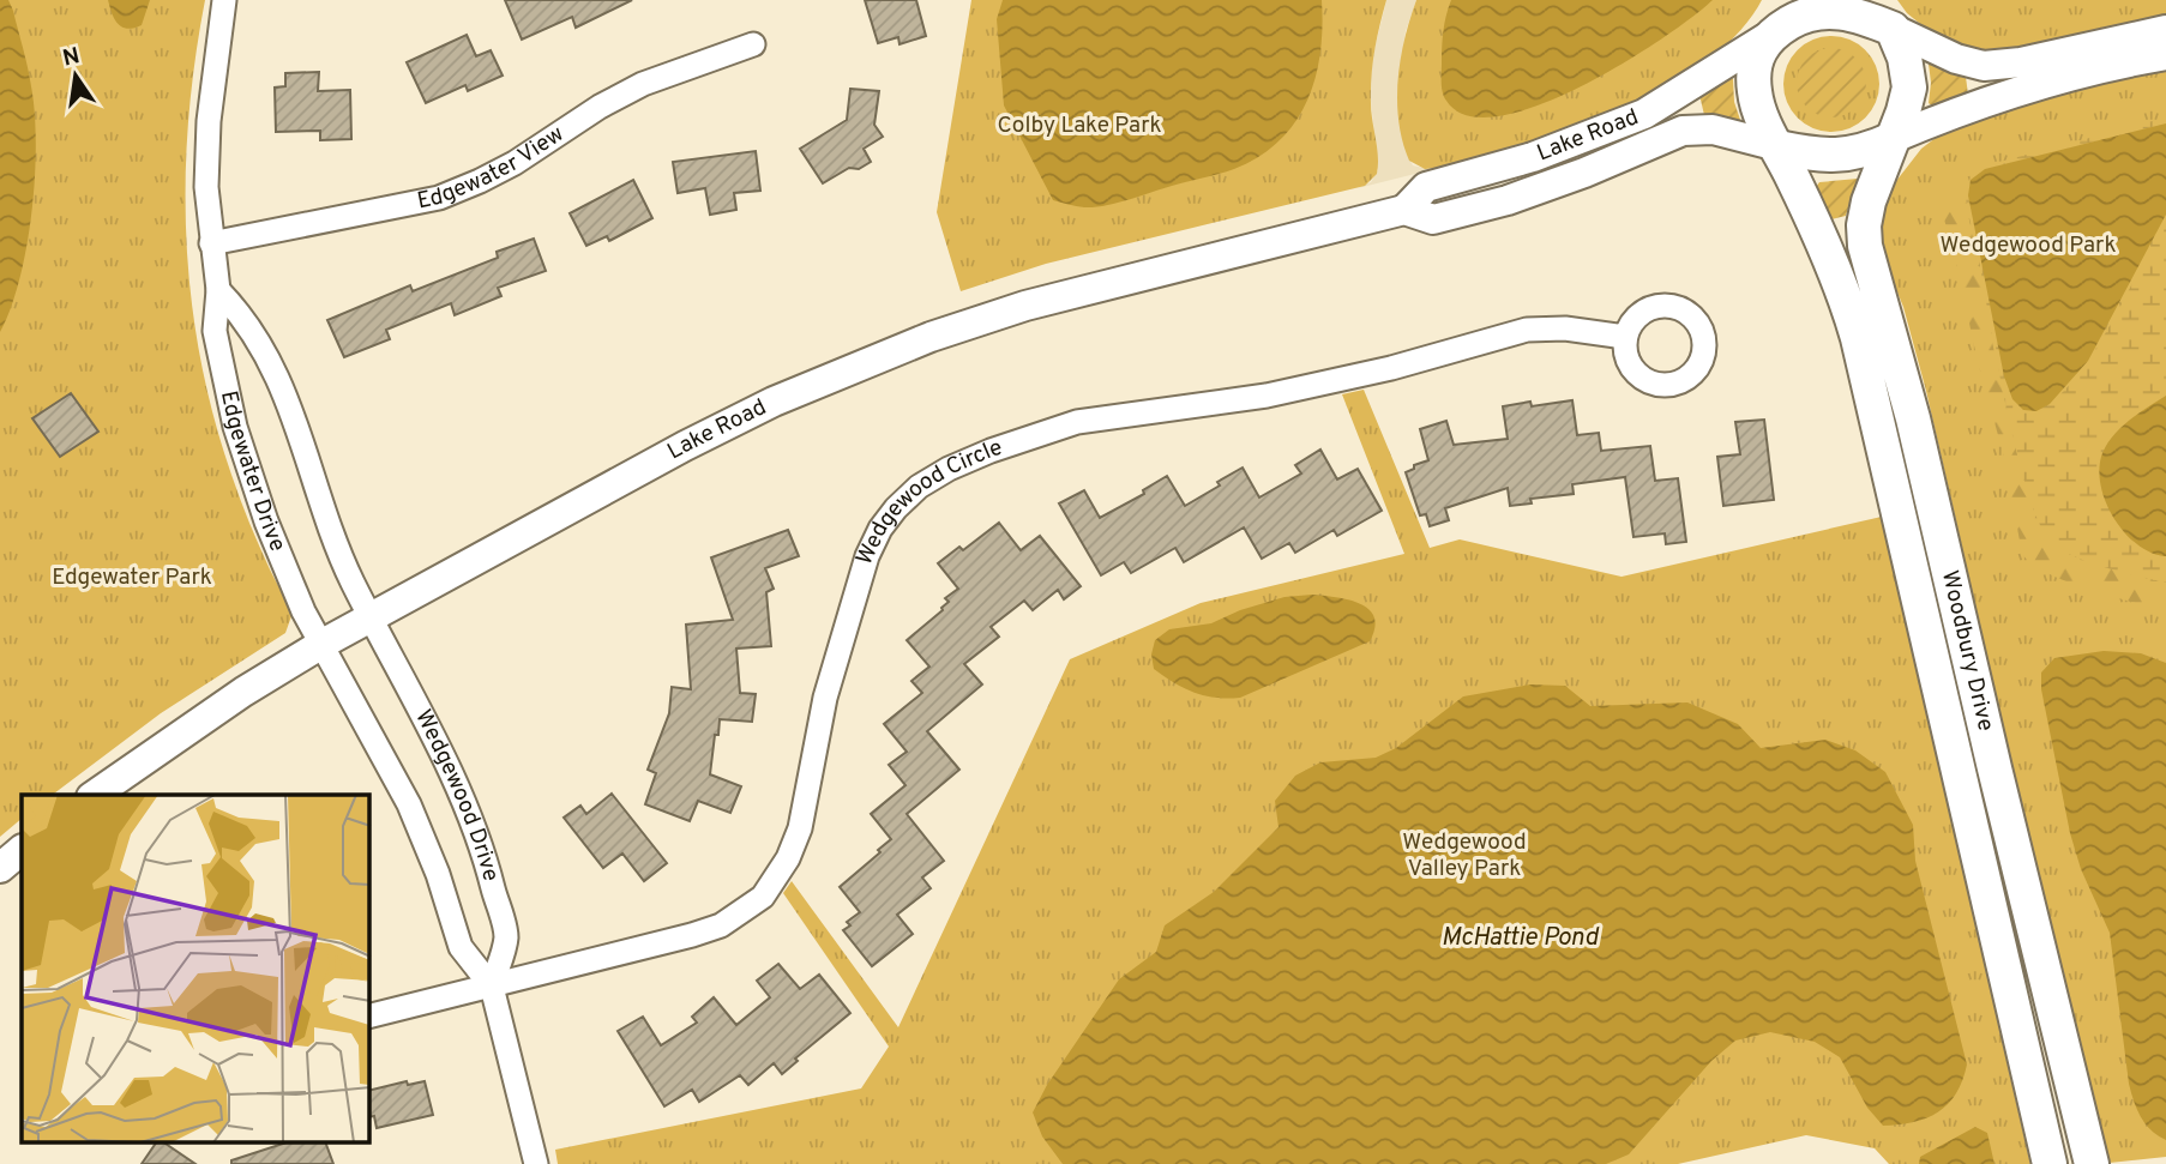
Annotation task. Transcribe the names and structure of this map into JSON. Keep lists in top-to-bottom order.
{
  "streets": {
    "main road": ["Woodbury Drive"],
    "street": [
      "Lake Road",
      "Edgewater View",
      "Edgewater Drive",
      "Wedgewood Circle",
      "Wedgewood Drive"
    ]
  },
  "crossings": [
    ["Lake Road", "Edgewater Drive"],
    ["Lake Road", "Woodbury Drive"],
    ["Lake Road", "Wedgewood Drive"],
    ["Edgewater View", "Edgewater Drive"],
    ["Edgewater Drive", "Wedgewood Drive"],
    ["Wedgewood Circle", "Wedgewood Drive"]
  ],
  "water": ["McHattie Pond"],
  "parks": [
    "Colby Lake Park",
    "Wedgewood Park",
    "Edgewater Park",
    "Wedgewood Valley Park"
  ],
  "north": "top"
}
